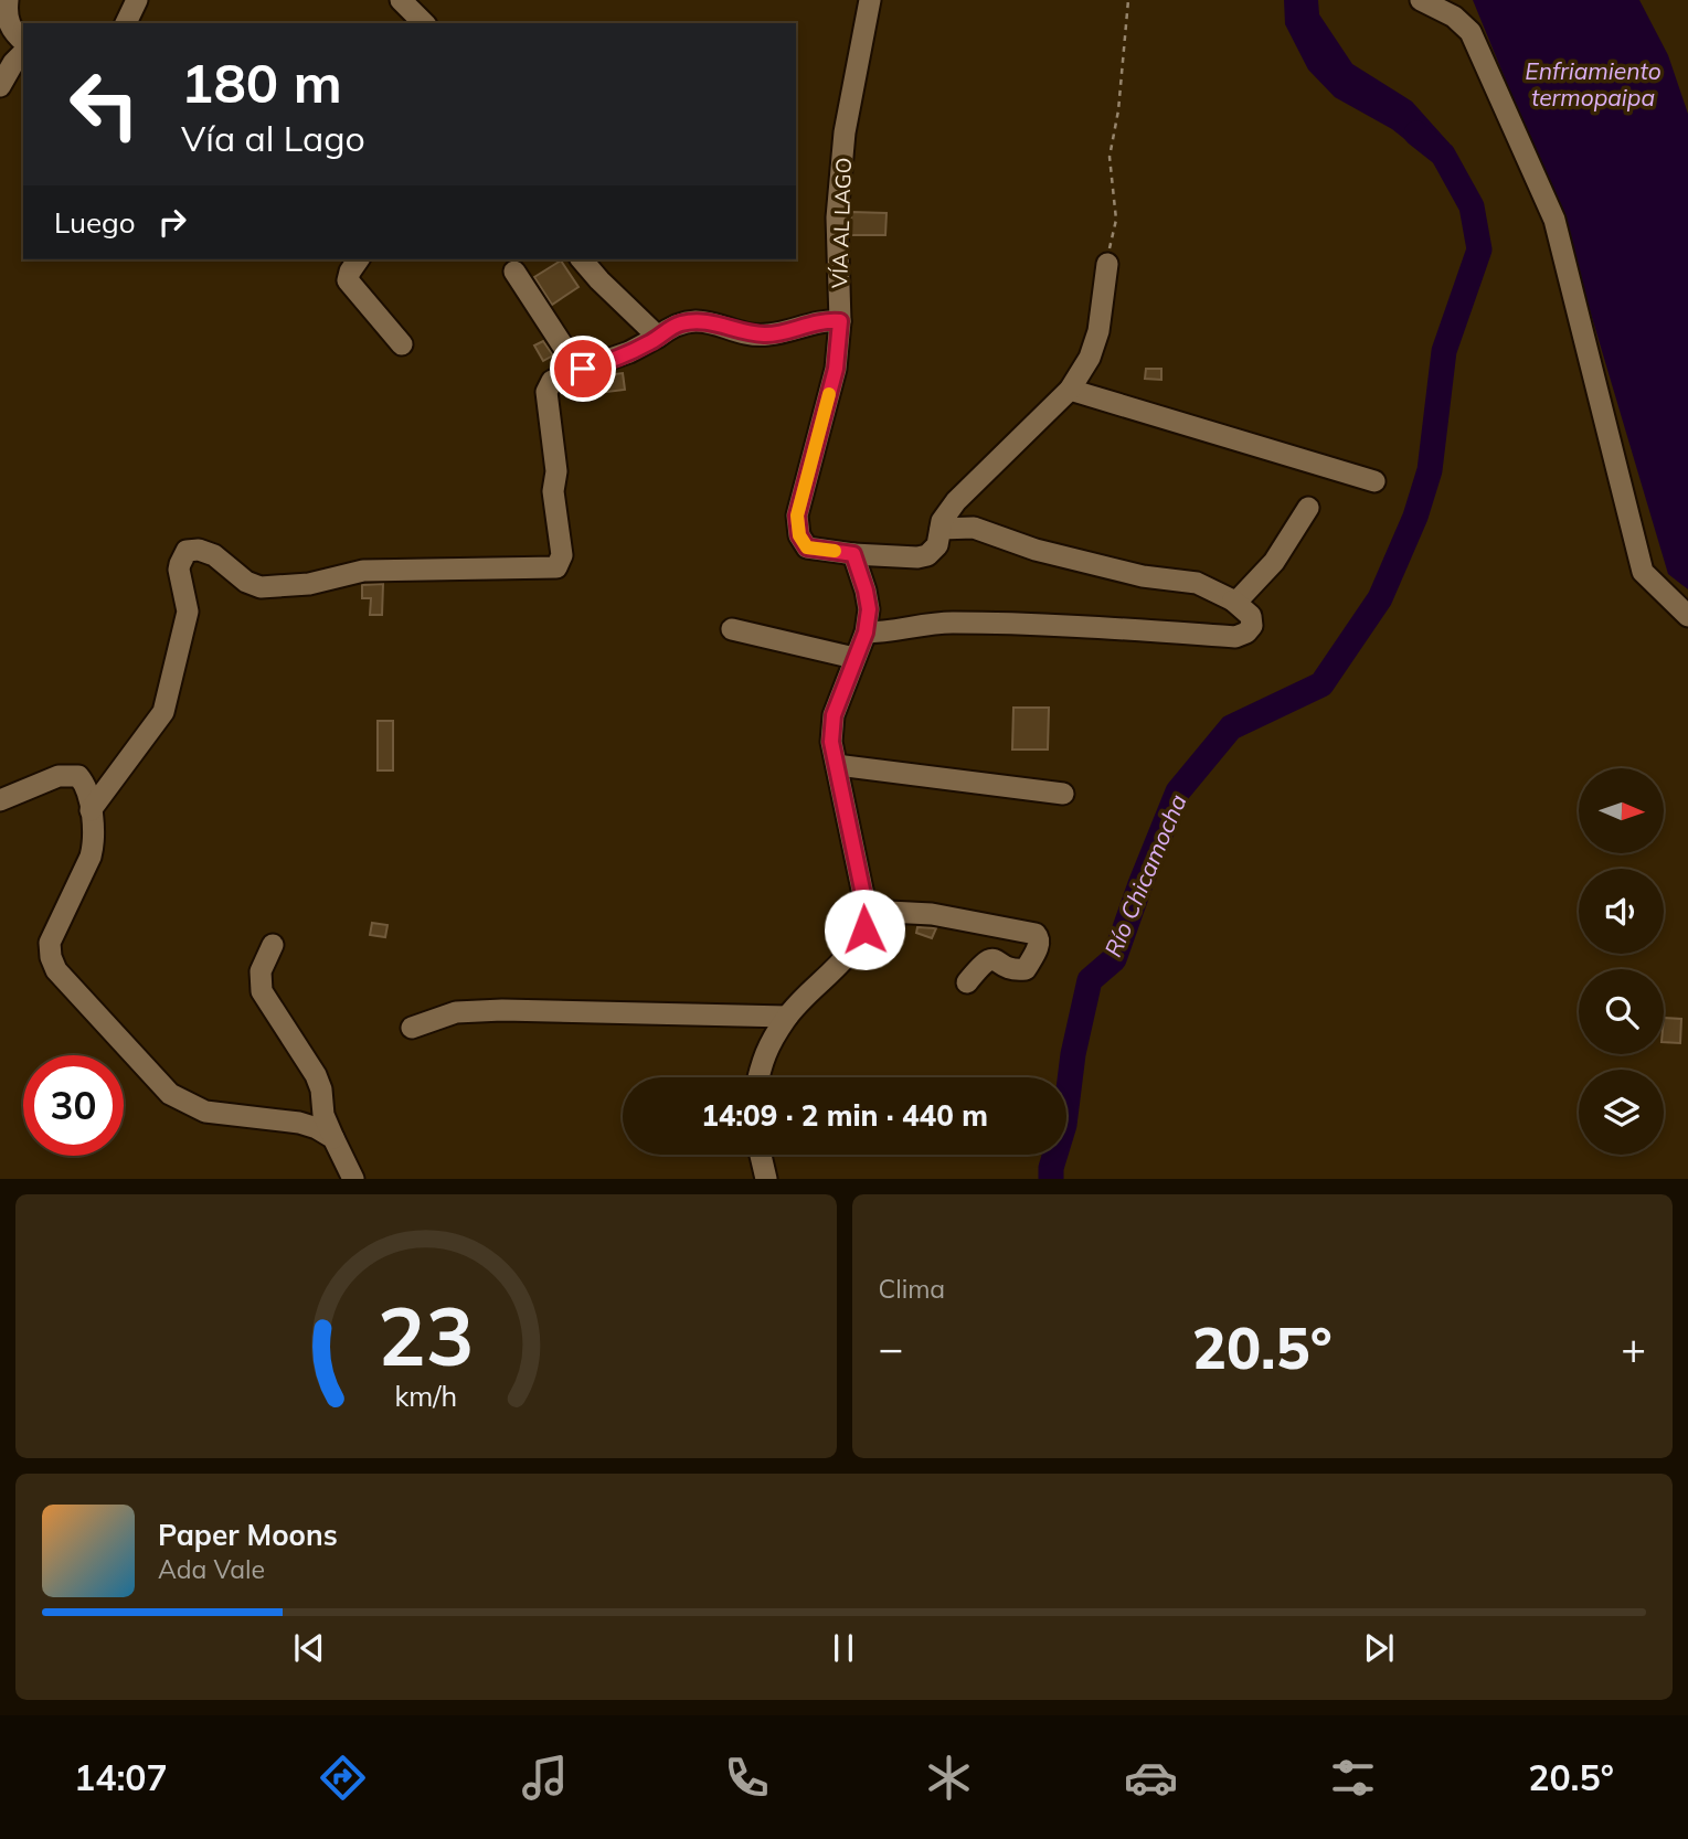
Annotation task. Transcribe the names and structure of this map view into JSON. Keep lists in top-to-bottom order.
{
  "streets": {
    "street": ["VÍA AL LAGO"]
  },
  "water": ["Enfriamiento termopaipa", "Río Chicamocha"],
  "north": "right",
  "page": {
    "turn": ["180 m", "Vía al Lago"],
    "then": "Luego",
    "limit": "30",
    "trip": "14:09 · 2 min · 440 m",
    "tile": "Clima",
    "heat": ["−", "20.5°", "+"],
    "song": ["Paper Moons", "Ada Vale"],
    "tabs": ["14:07", "20.5°"],
    "gauge": ["23", "km/h"]
  }
}
